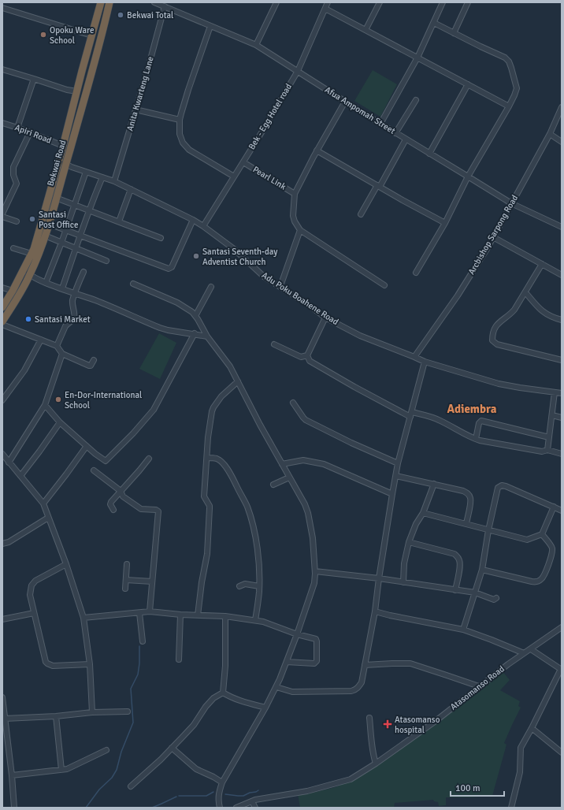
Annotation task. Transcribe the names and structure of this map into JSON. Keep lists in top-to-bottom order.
{
  "streets": {
    "highway": ["Bekwai Road"],
    "street": [
      "Anita Kwarteng Lane",
      "Afua Ampomah Street",
      "Bek - Egg Hotel road",
      "Apiri Road",
      "Pearl Link",
      "Arcbishop Sarpong Road",
      "Adu Poku Boahene Road",
      "Atasomanso Road"
    ]
  },
  "crossings": [
    ["Anita Kwarteng Lane", "Afua Ampomah Street"],
    ["Anita Kwarteng Lane", "Adu Poku Boahene Road"],
    ["Afua Ampomah Street", "Bek - Egg Hotel road"],
    ["Afua Ampomah Street", "Arcbishop Sarpong Road"],
    ["Bek - Egg Hotel road", "Pearl Link"],
    ["Bek - Egg Hotel road", "Adu Poku Boahene Road"],
    ["Apiri Road", "Bekwai Road"],
    ["Bekwai Road", "Adu Poku Boahene Road"],
    ["Arcbishop Sarpong Road", "Adu Poku Boahene Road"]
  ],
  "districts": ["Adiembra"],
  "places": {
    "other": [
      "Bekwai Total",
      "Opoku Ware School",
      "Santasi Post Office",
      "Santasi Seventh-day Adventist Church",
      "Santasi Market",
      "En-Dor-International School"
    ],
    "health": ["Atasomanso hospital"]
  },
  "scale_bar": "100 m"
}
